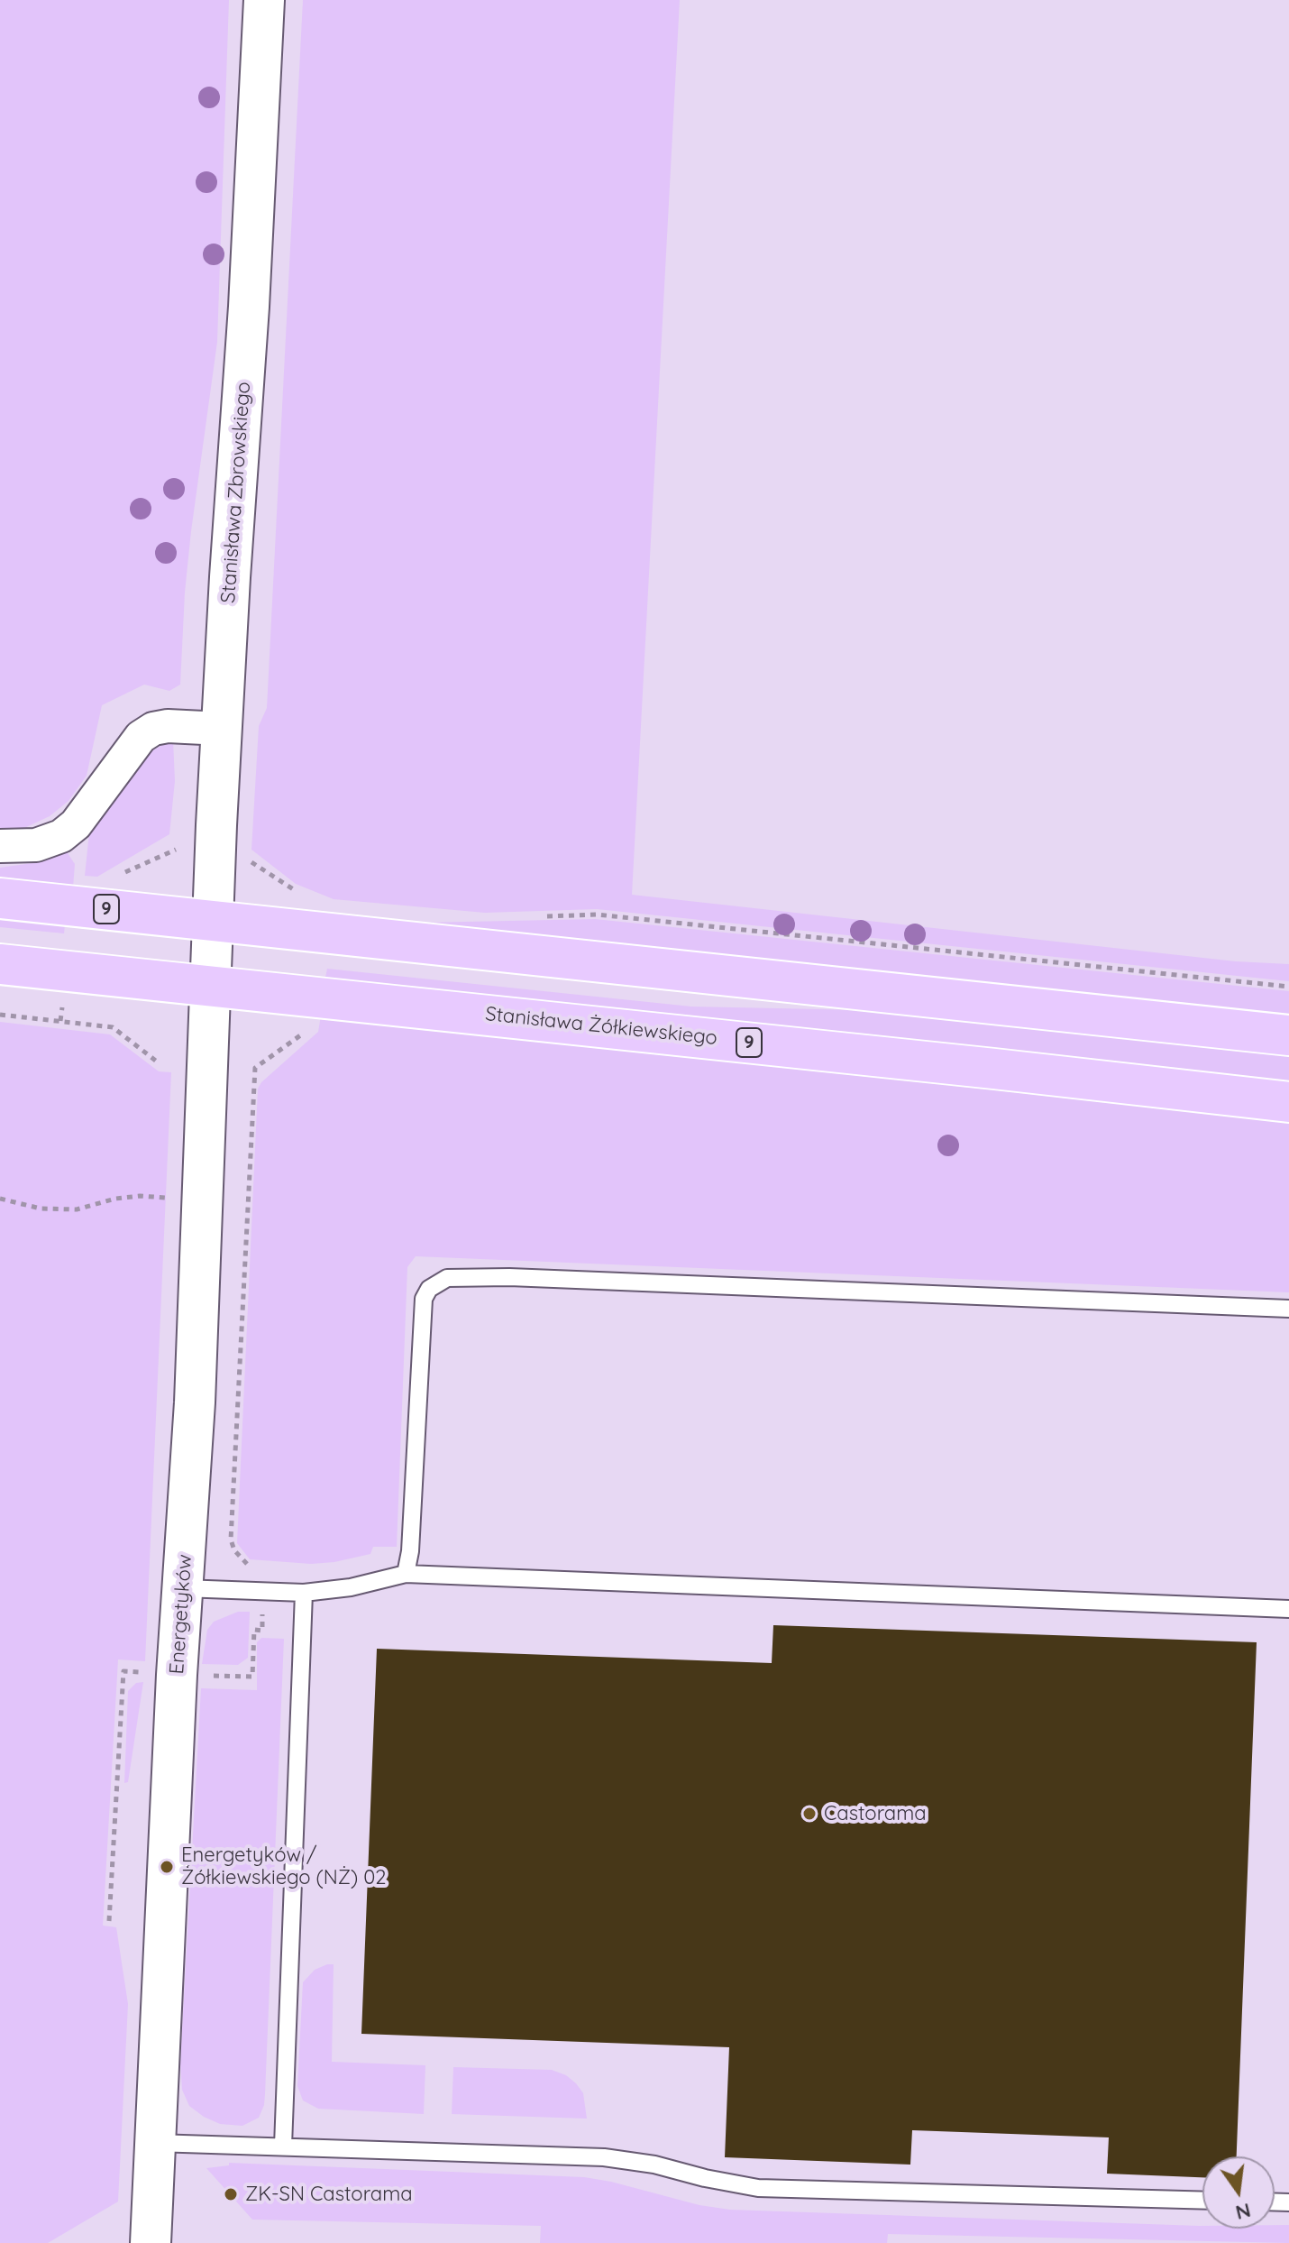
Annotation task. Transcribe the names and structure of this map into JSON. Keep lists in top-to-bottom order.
{
  "streets": {
    "main road": [
      "Stanisława Zbrowskiego",
      "9",
      "Stanisława Żółkiewskiego",
      "Energetyków"
    ]
  },
  "crossings": [
    ["Stanisława Zbrowskiego", "9"],
    ["Stanisława Zbrowskiego", "Stanisława Żółkiewskiego"],
    ["Stanisława Zbrowskiego", "Energetyków"],
    ["Stanisława Żółkiewskiego", "Energetyków"]
  ],
  "places": ["Castorama", "Energetyków / Żółkiewskiego (NŻ) 02", "ZK-SN Castorama"],
  "north": "bottom"
}
